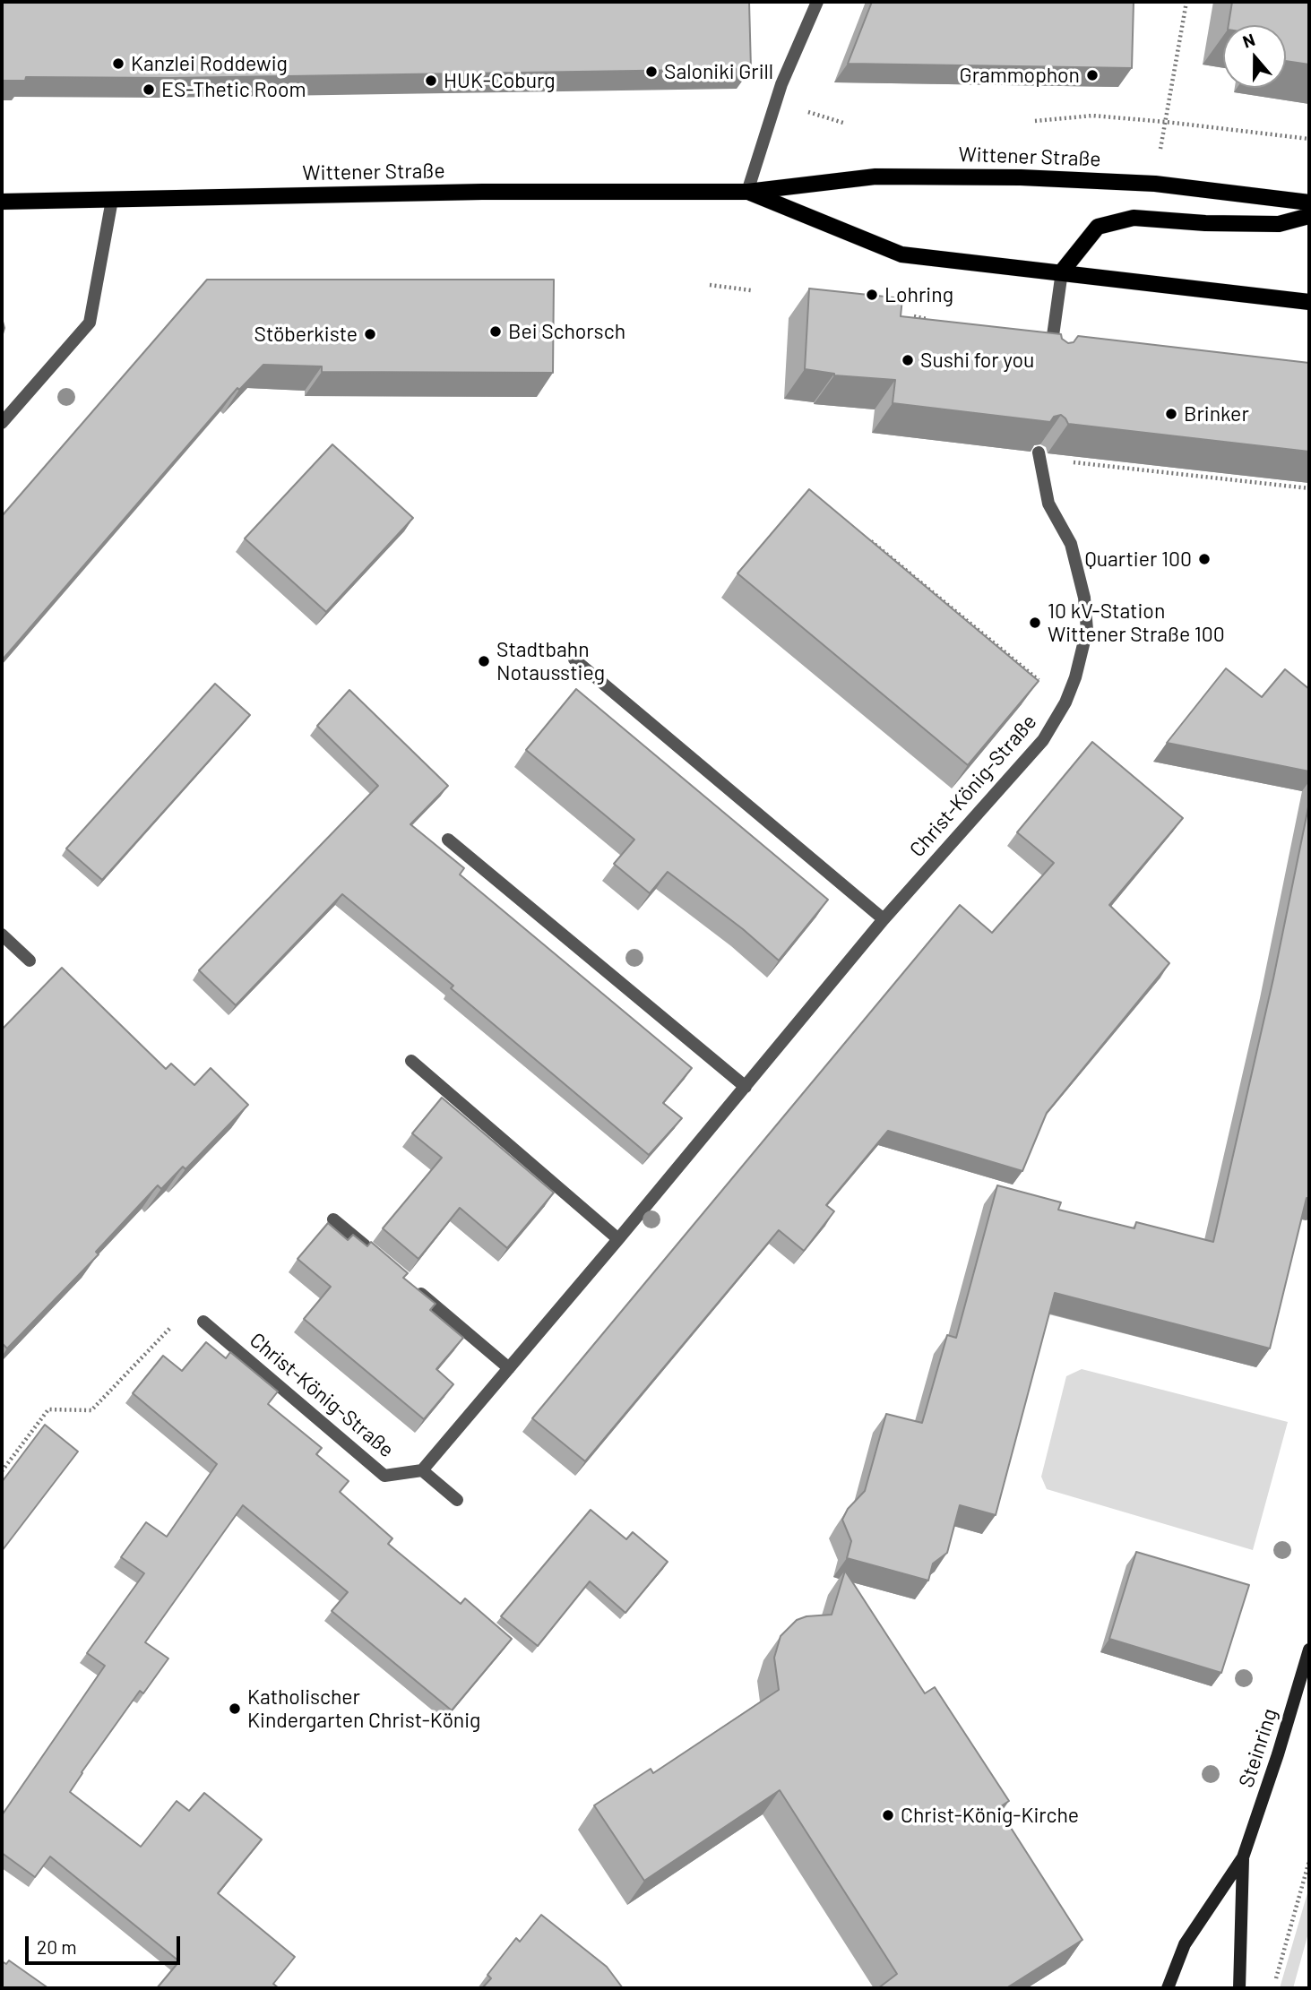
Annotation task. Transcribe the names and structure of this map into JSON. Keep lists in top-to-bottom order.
{
  "streets": {
    "main road": ["Wittener Straße"],
    "street": ["Christ-König-Straße", "Steinring"]
  },
  "places": [
    "Kanzlei Roddewig",
    "Saloniki Grill",
    "Grammophon",
    "HUK-Coburg",
    "ES-Thetic Room",
    "Lohring",
    "Bei Schorsch",
    "Stöberkiste",
    "Sushi for you",
    "Brinker",
    "Quartier 100",
    "10 kV-Station Wittener Straße 100",
    "Stadtbahn Notausstieg",
    "Katholischer Kindergarten Christ-König",
    "Christ-König-Kirche"
  ],
  "scale_bar": "20 m",
  "north": "top"
}
